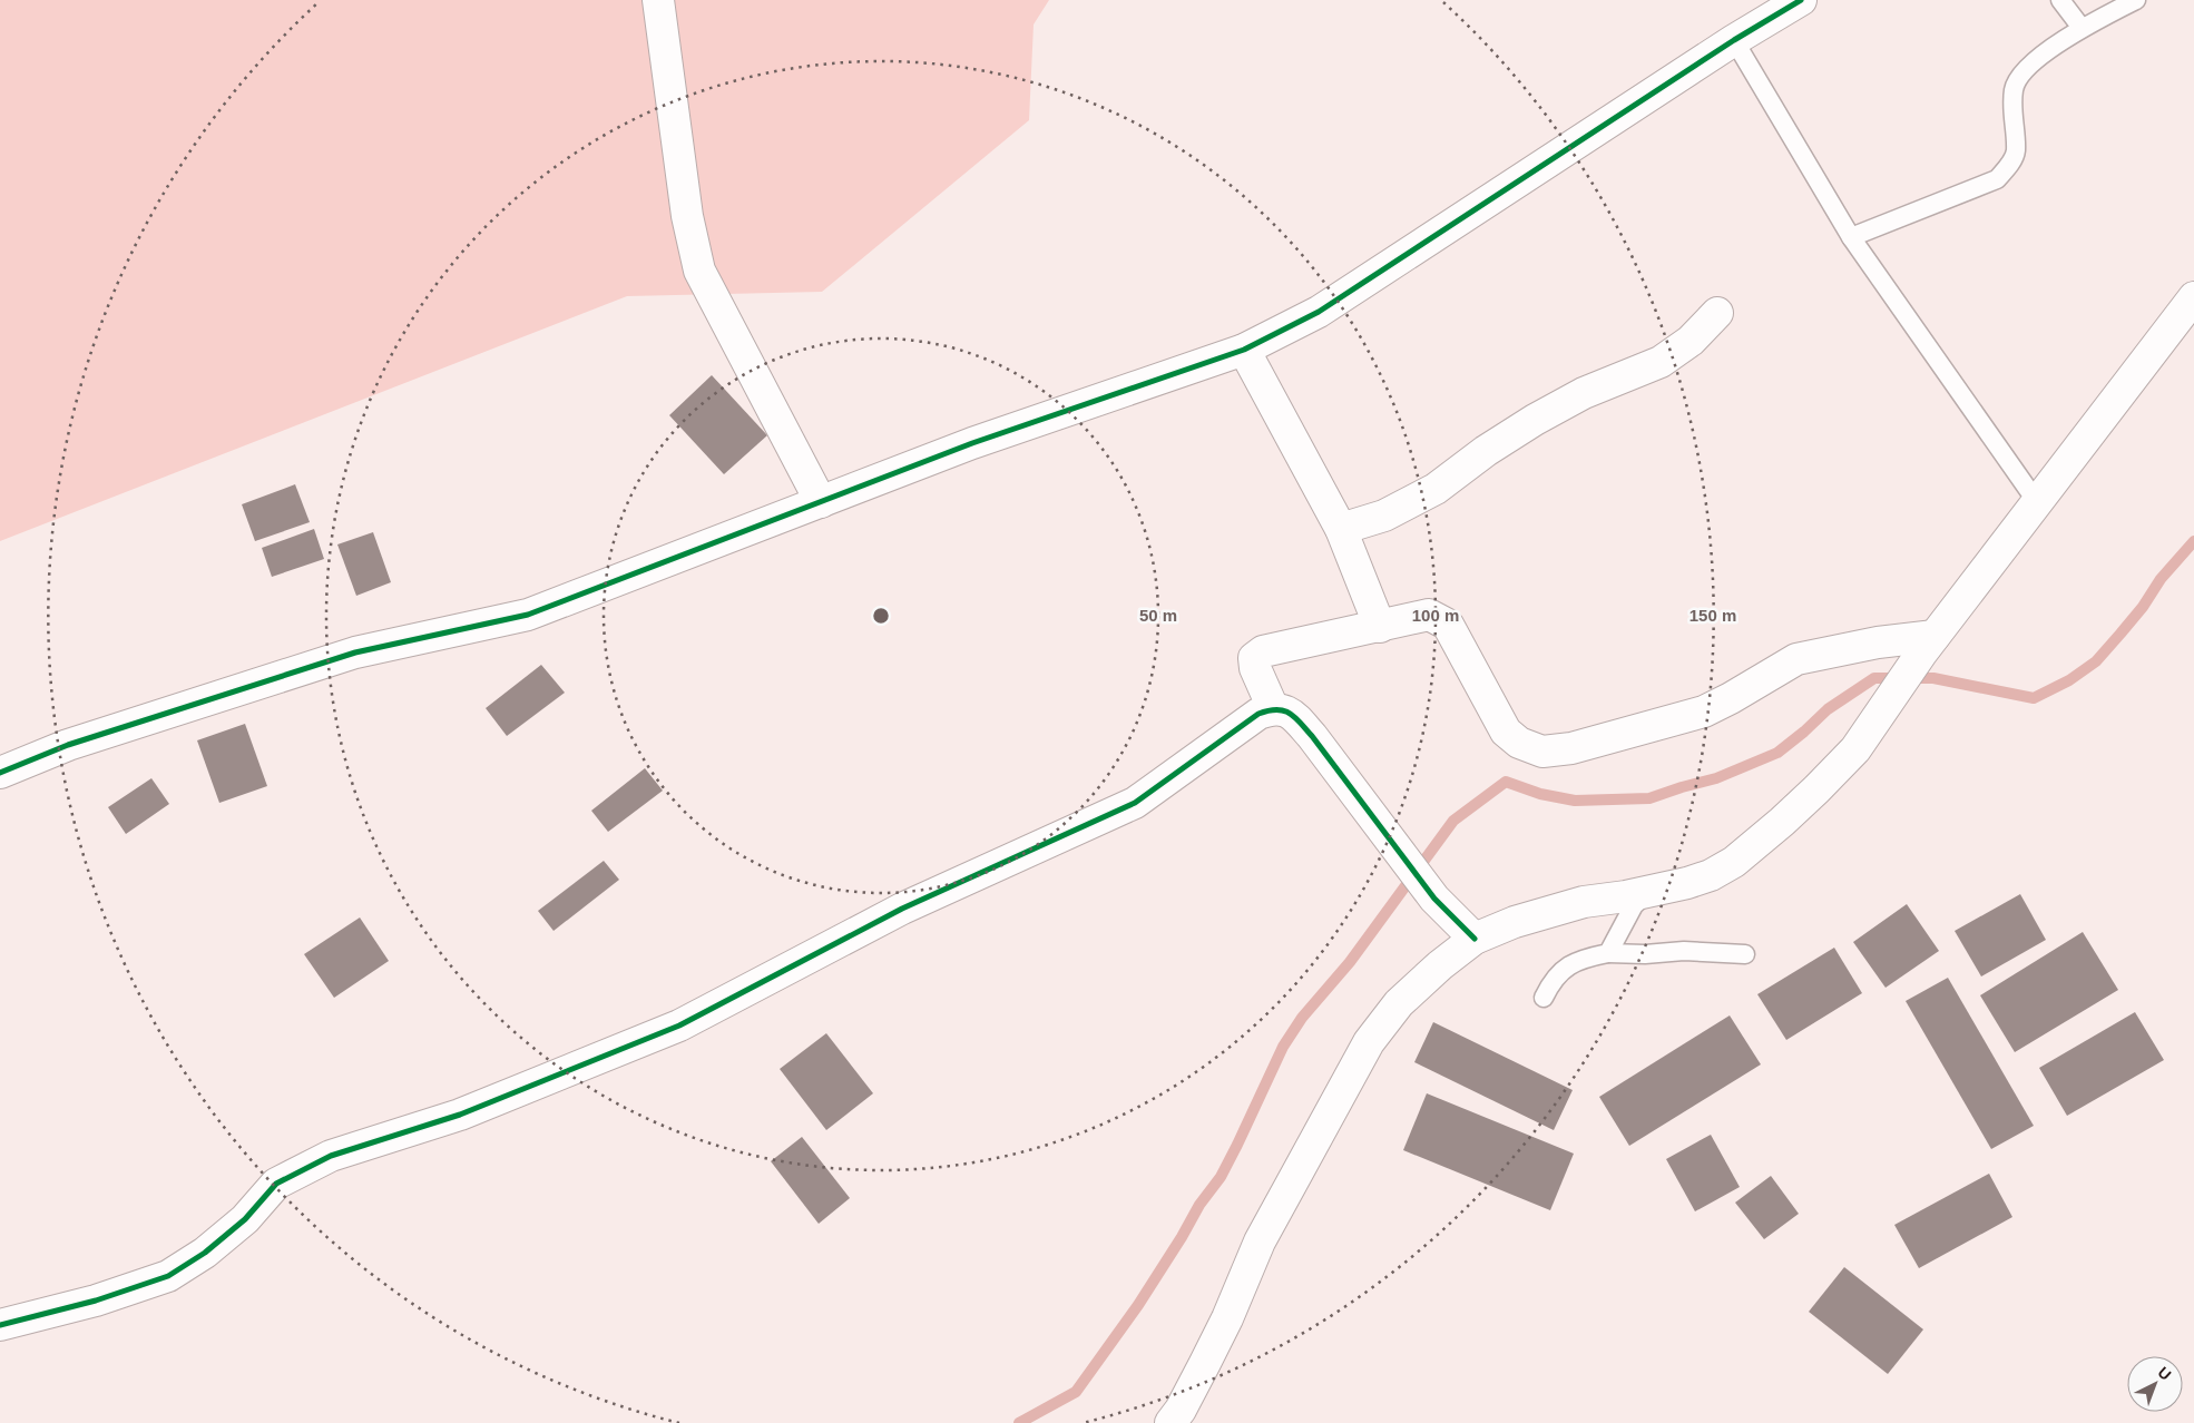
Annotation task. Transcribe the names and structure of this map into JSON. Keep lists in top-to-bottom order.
{
  "north": "top right",
  "rings": ["50 m", "100 m", "150 m"]
}
